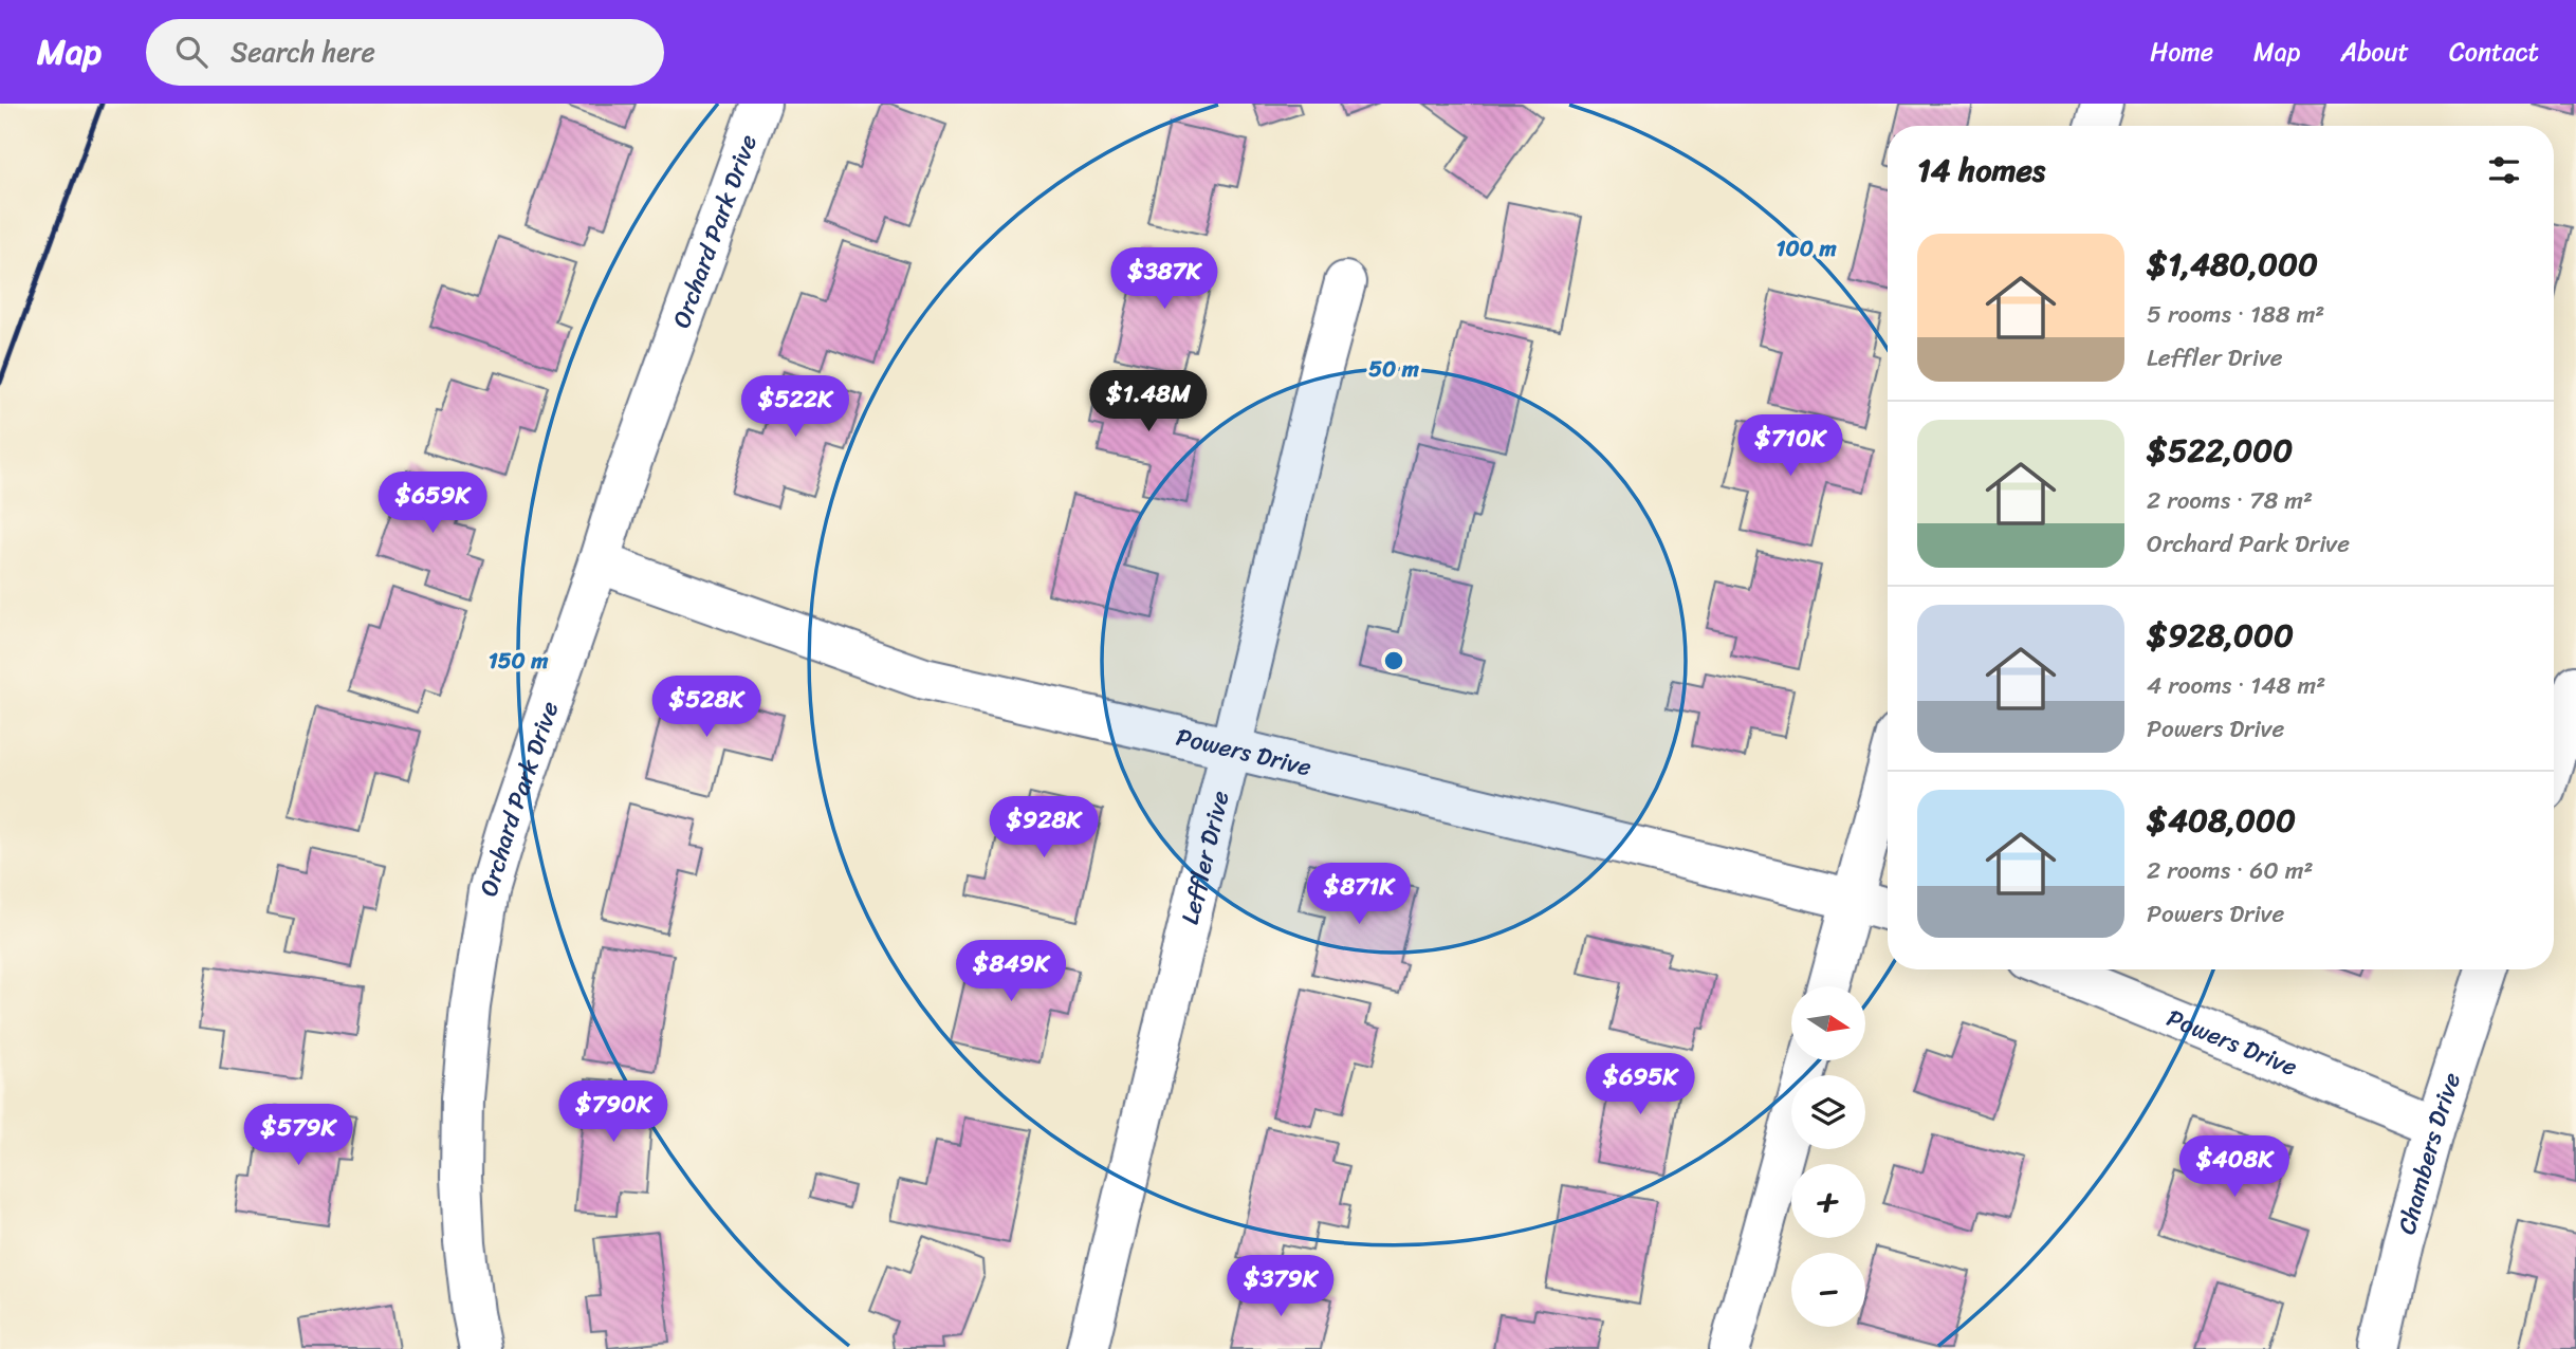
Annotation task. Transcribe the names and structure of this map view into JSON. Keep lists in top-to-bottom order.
{
  "streets": {
    "street": [
      "Orchard Park Drive",
      "Powers Drive",
      "Leffler Drive",
      "Chambers Drive"
    ]
  },
  "crossings": [
    ["Orchard Park Drive", "Powers Drive"],
    ["Powers Drive", "Leffler Drive"],
    ["Powers Drive", "Chambers Drive"]
  ],
  "north": "right",
  "page": {
    "header": "Map",
    "search": "Search here",
    "nav": [
      "Home",
      "Map",
      "About",
      "Contact"
    ],
    "heading": "14 homes",
    "list": [
      {
        "name": "$1,480,000",
        "note": "5 rooms · 188 m² · Leffler Drive"
      },
      {
        "name": "$522,000",
        "note": "2 rooms · 78 m² · Orchard Park Drive"
      },
      {
        "name": "$928,000",
        "note": "4 rooms · 148 m² · Powers Drive"
      },
      {
        "name": "$408,000",
        "note": "2 rooms · 60 m² · Powers Drive"
      }
    ],
    "price": [
      "$387K",
      "$1.48M",
      "$522K",
      "$710K",
      "$659K",
      "$528K",
      "$928K",
      "$871K",
      "$849K",
      "$695K",
      "$790K",
      "$579K",
      "$408K",
      "$379K"
    ],
    "map_buttons": ["+", "−"]
  },
  "rings": ["100 m", "50 m", "150 m"]
}
